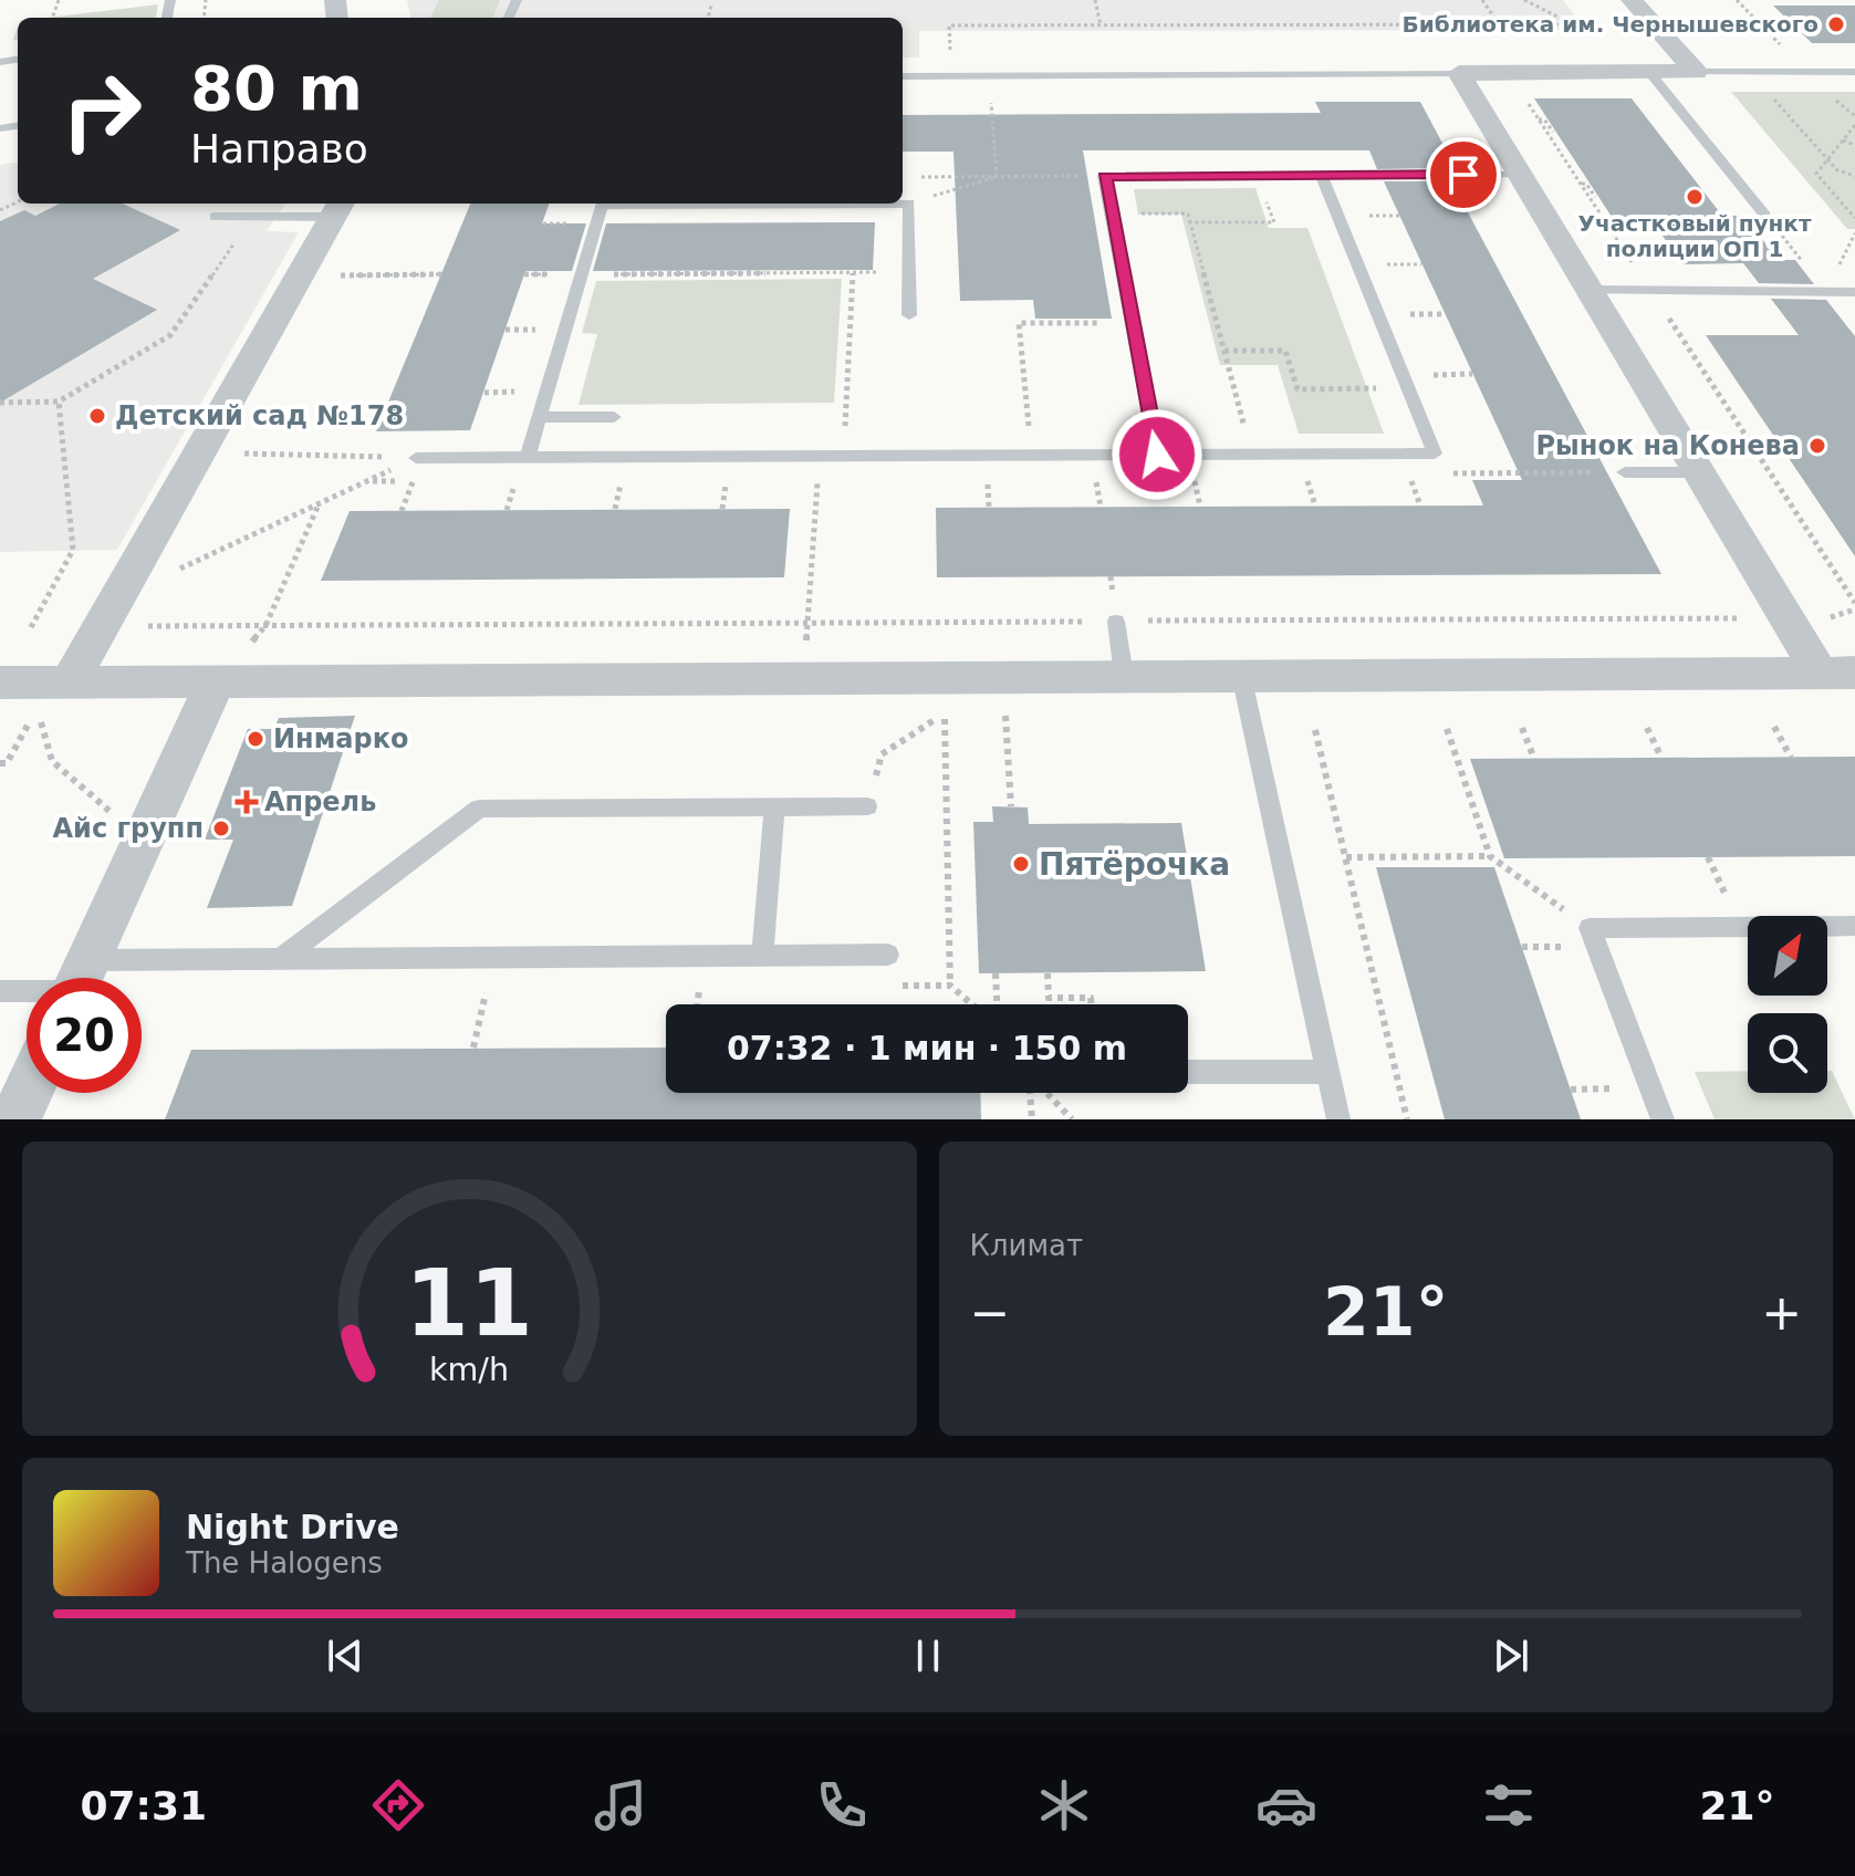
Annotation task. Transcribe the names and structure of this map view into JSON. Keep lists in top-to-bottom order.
{
  "places": {
    "other": [
      "Библиотека им. Чернышевского",
      "Участковый пункт полиции ОП 1",
      "Детский сад №178",
      "Рынок на Конева",
      "Инмарко",
      "Айс групп",
      "Пятёрочка"
    ],
    "health": ["Апрель"]
  },
  "north": "top right",
  "page": {
    "turn": ["80 m", "Направо"],
    "limit": "20",
    "trip": "07:32 · 1 мин · 150 m",
    "tile": "Климат",
    "heat": ["−", "21°", "+"],
    "song": ["Night Drive", "The Halogens"],
    "tabs": ["07:31", "21°"],
    "gauge": ["11", "km/h"]
  }
}
